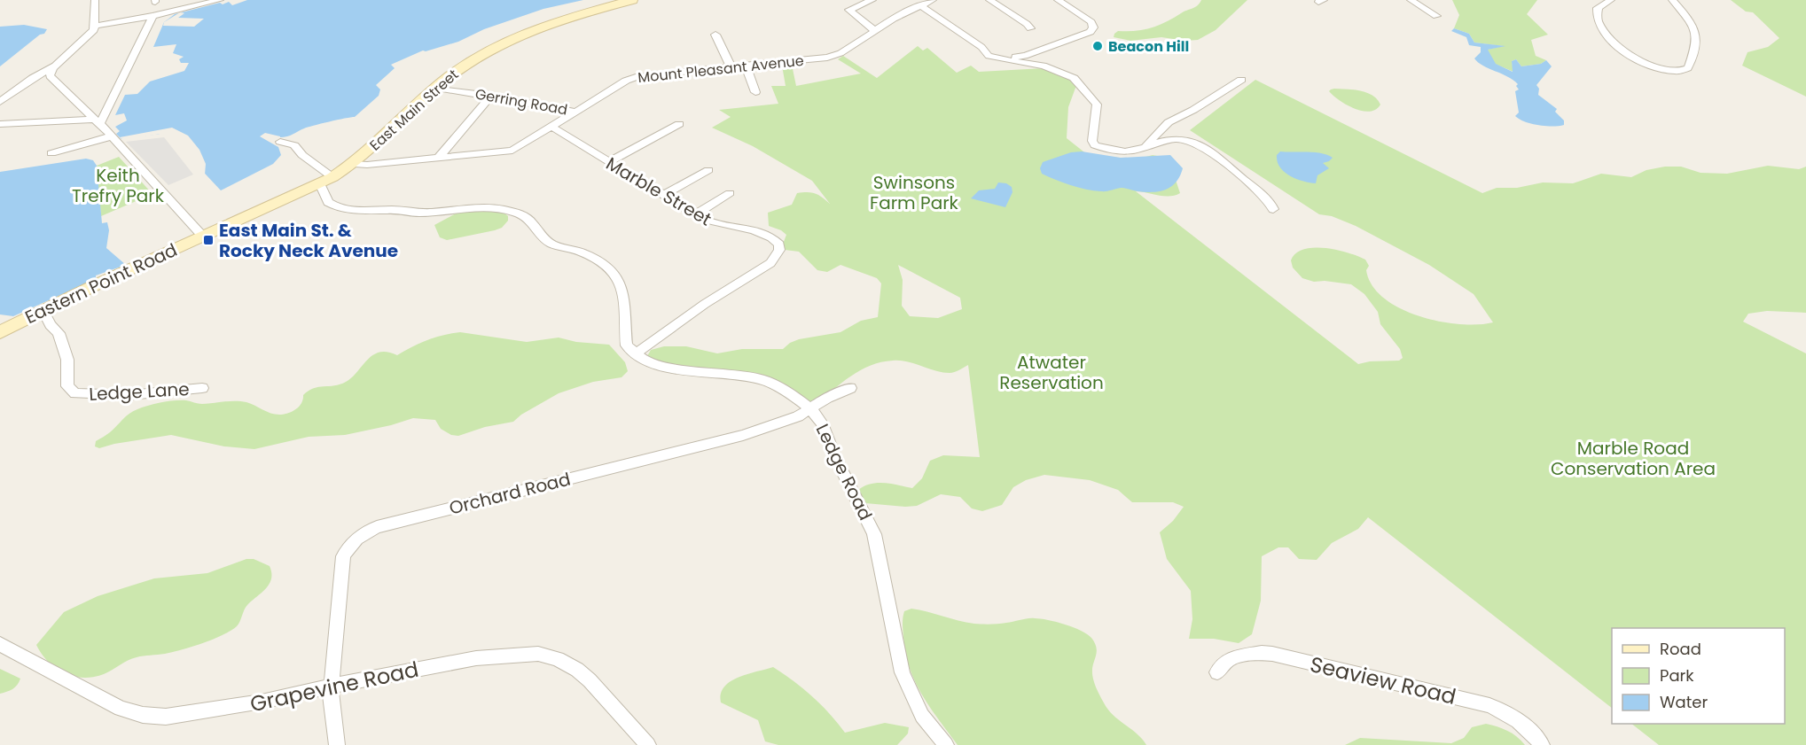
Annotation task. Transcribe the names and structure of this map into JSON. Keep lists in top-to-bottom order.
{
  "streets": {
    "main road": ["East Main Street", "Eastern Point Road"],
    "street": [
      "Mount Pleasant Avenue",
      "Gerring Road",
      "Marble Street",
      "Ledge Lane",
      "Ledge Road",
      "Orchard Road",
      "Seaview Road",
      "Grapevine Road"
    ]
  },
  "crossings": [
    ["Mount Pleasant Avenue", "Gerring Road"],
    ["Mount Pleasant Avenue", "East Main Street"],
    ["Mount Pleasant Avenue", "Marble Street"],
    ["Gerring Road", "East Main Street"],
    ["East Main Street", "Eastern Point Road"],
    ["Marble Street", "Ledge Road"],
    ["Eastern Point Road", "Ledge Lane"],
    ["Ledge Road", "Orchard Road"],
    ["Orchard Road", "Grapevine Road"]
  ],
  "parks": [
    "Keith Trefry Park",
    "Swinsons Farm Park",
    "Atwater Reservation",
    "Marble Road Conservation Area"
  ],
  "places": {
    "other": ["Beacon Hill"],
    "transit": ["East Main St. & Rocky Neck Avenue"]
  },
  "legend": ["Road", "Park", "Water"]
}
